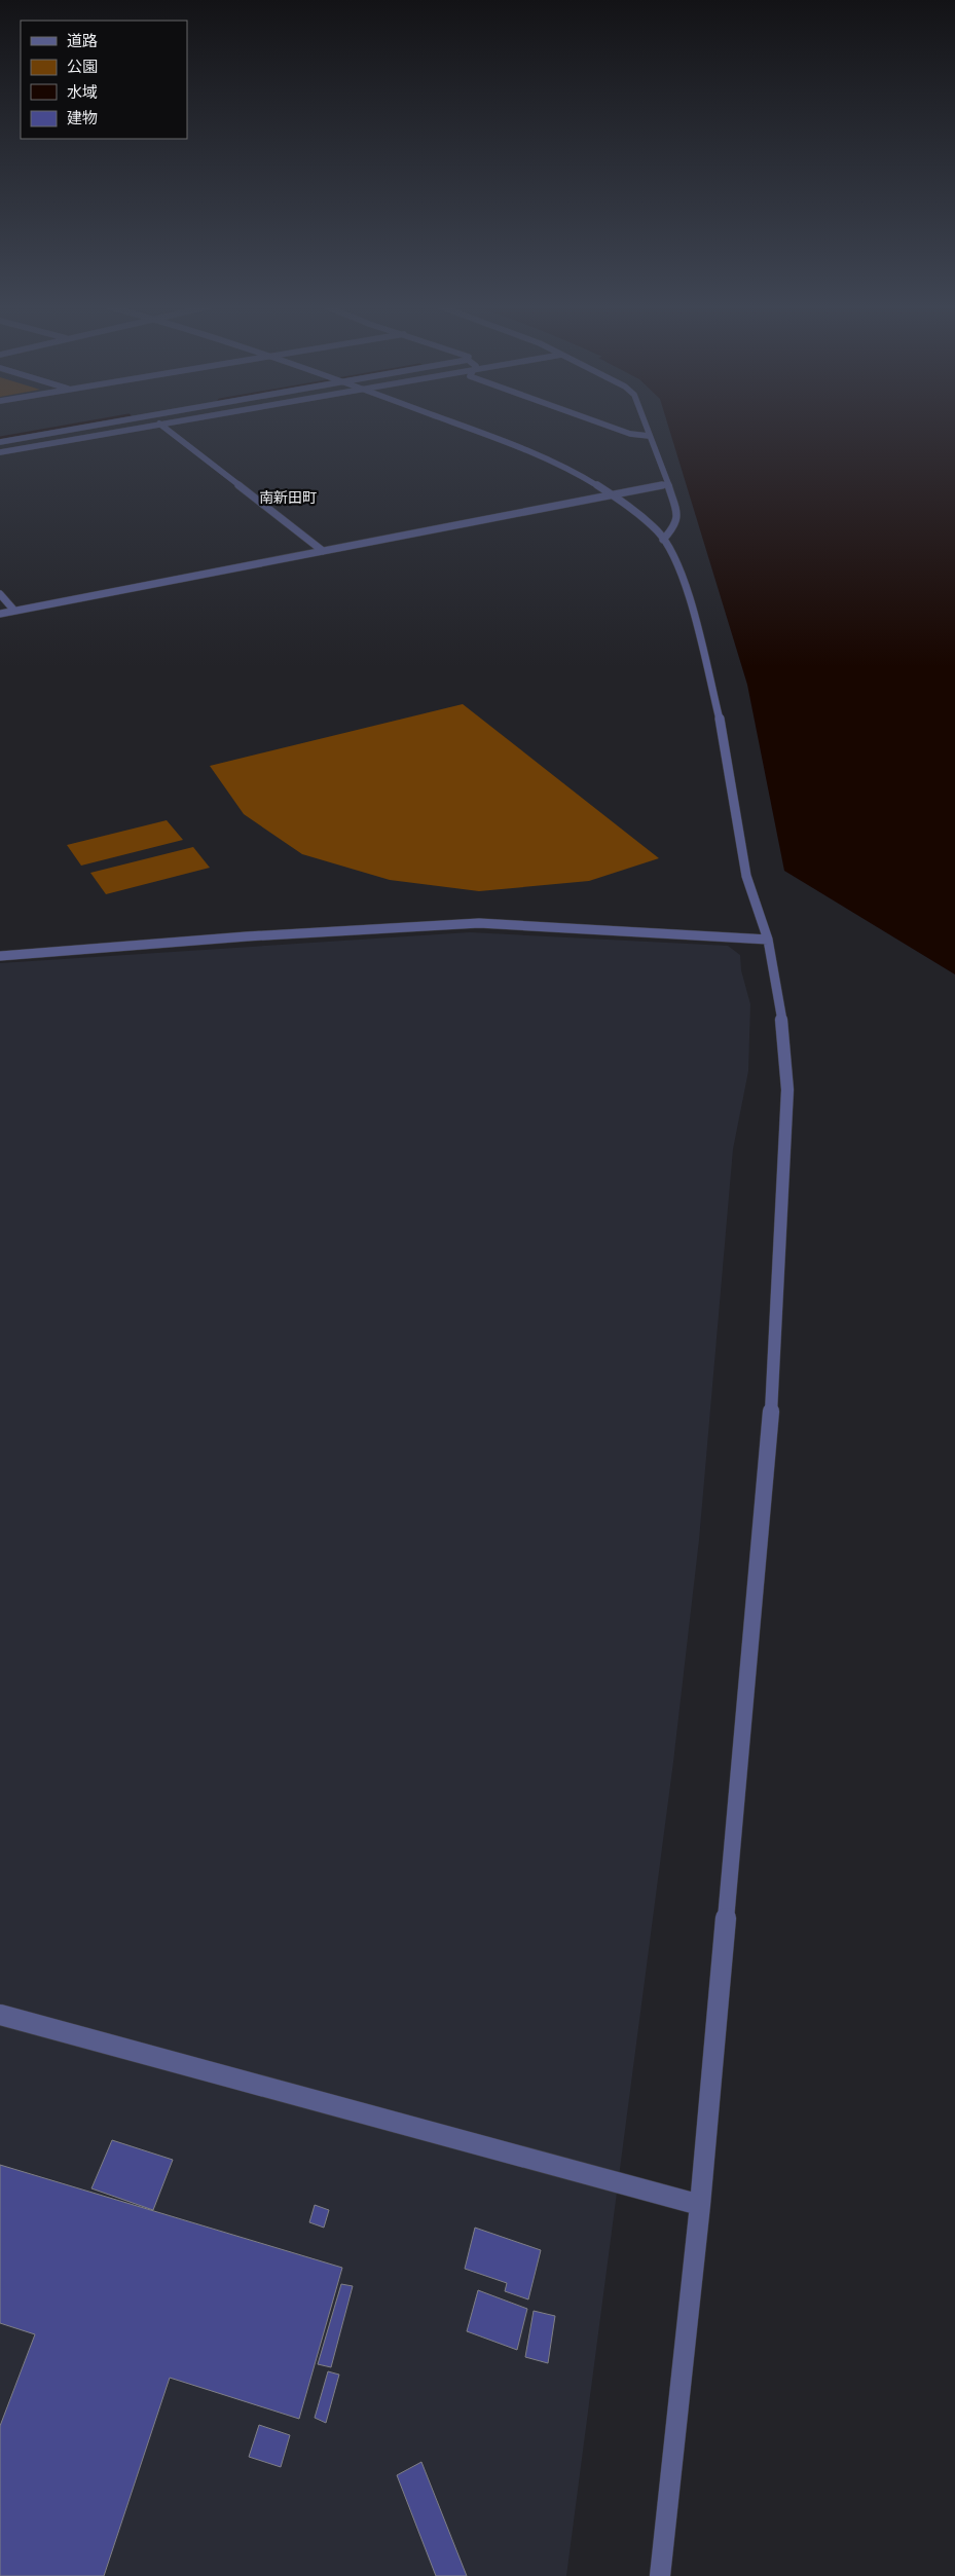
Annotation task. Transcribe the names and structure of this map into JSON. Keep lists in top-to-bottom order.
{
  "districts": ["南新田町"],
  "legend": [
    "道路",
    "公園",
    "水域",
    "建物"
  ]
}
